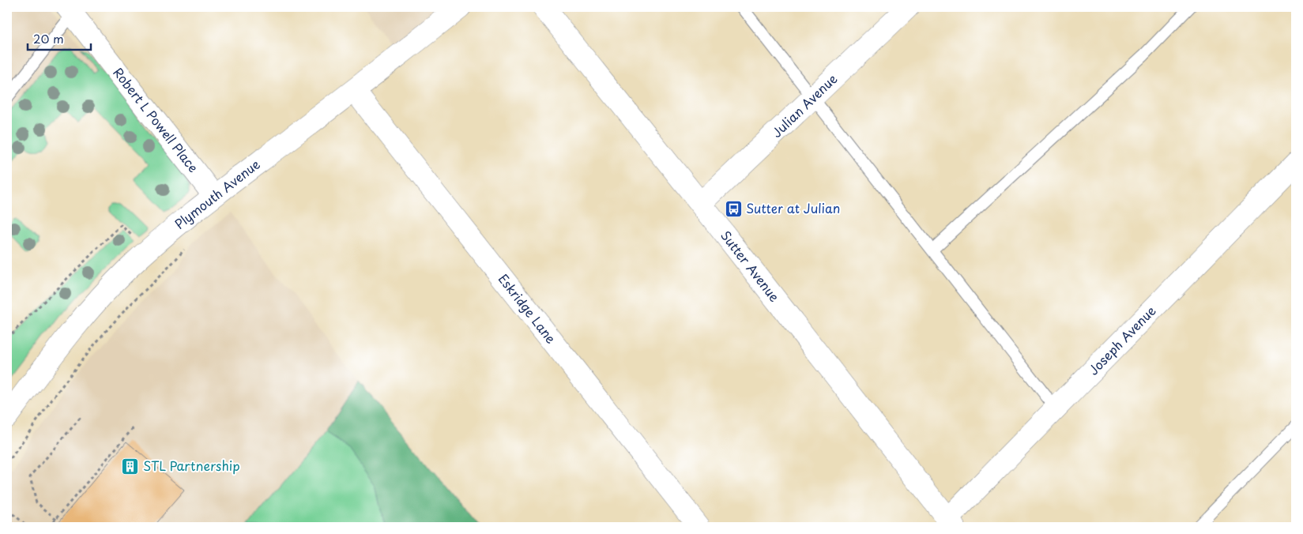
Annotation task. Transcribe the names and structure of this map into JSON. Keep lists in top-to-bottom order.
{
  "streets": {
    "street": [
      "Julian Avenue",
      "Robert L Powell Place",
      "Plymouth Avenue",
      "Sutter Avenue",
      "Eskridge Lane",
      "Joseph Avenue"
    ]
  },
  "crossings": [
    ["Julian Avenue", "Sutter Avenue"],
    ["Robert L Powell Place", "Plymouth Avenue"],
    ["Plymouth Avenue", "Eskridge Lane"],
    ["Sutter Avenue", "Joseph Avenue"]
  ],
  "places": {
    "bus stop": ["Sutter at Julian"],
    "building": ["STL Partnership"]
  },
  "scale_bar": "20 m"
}
